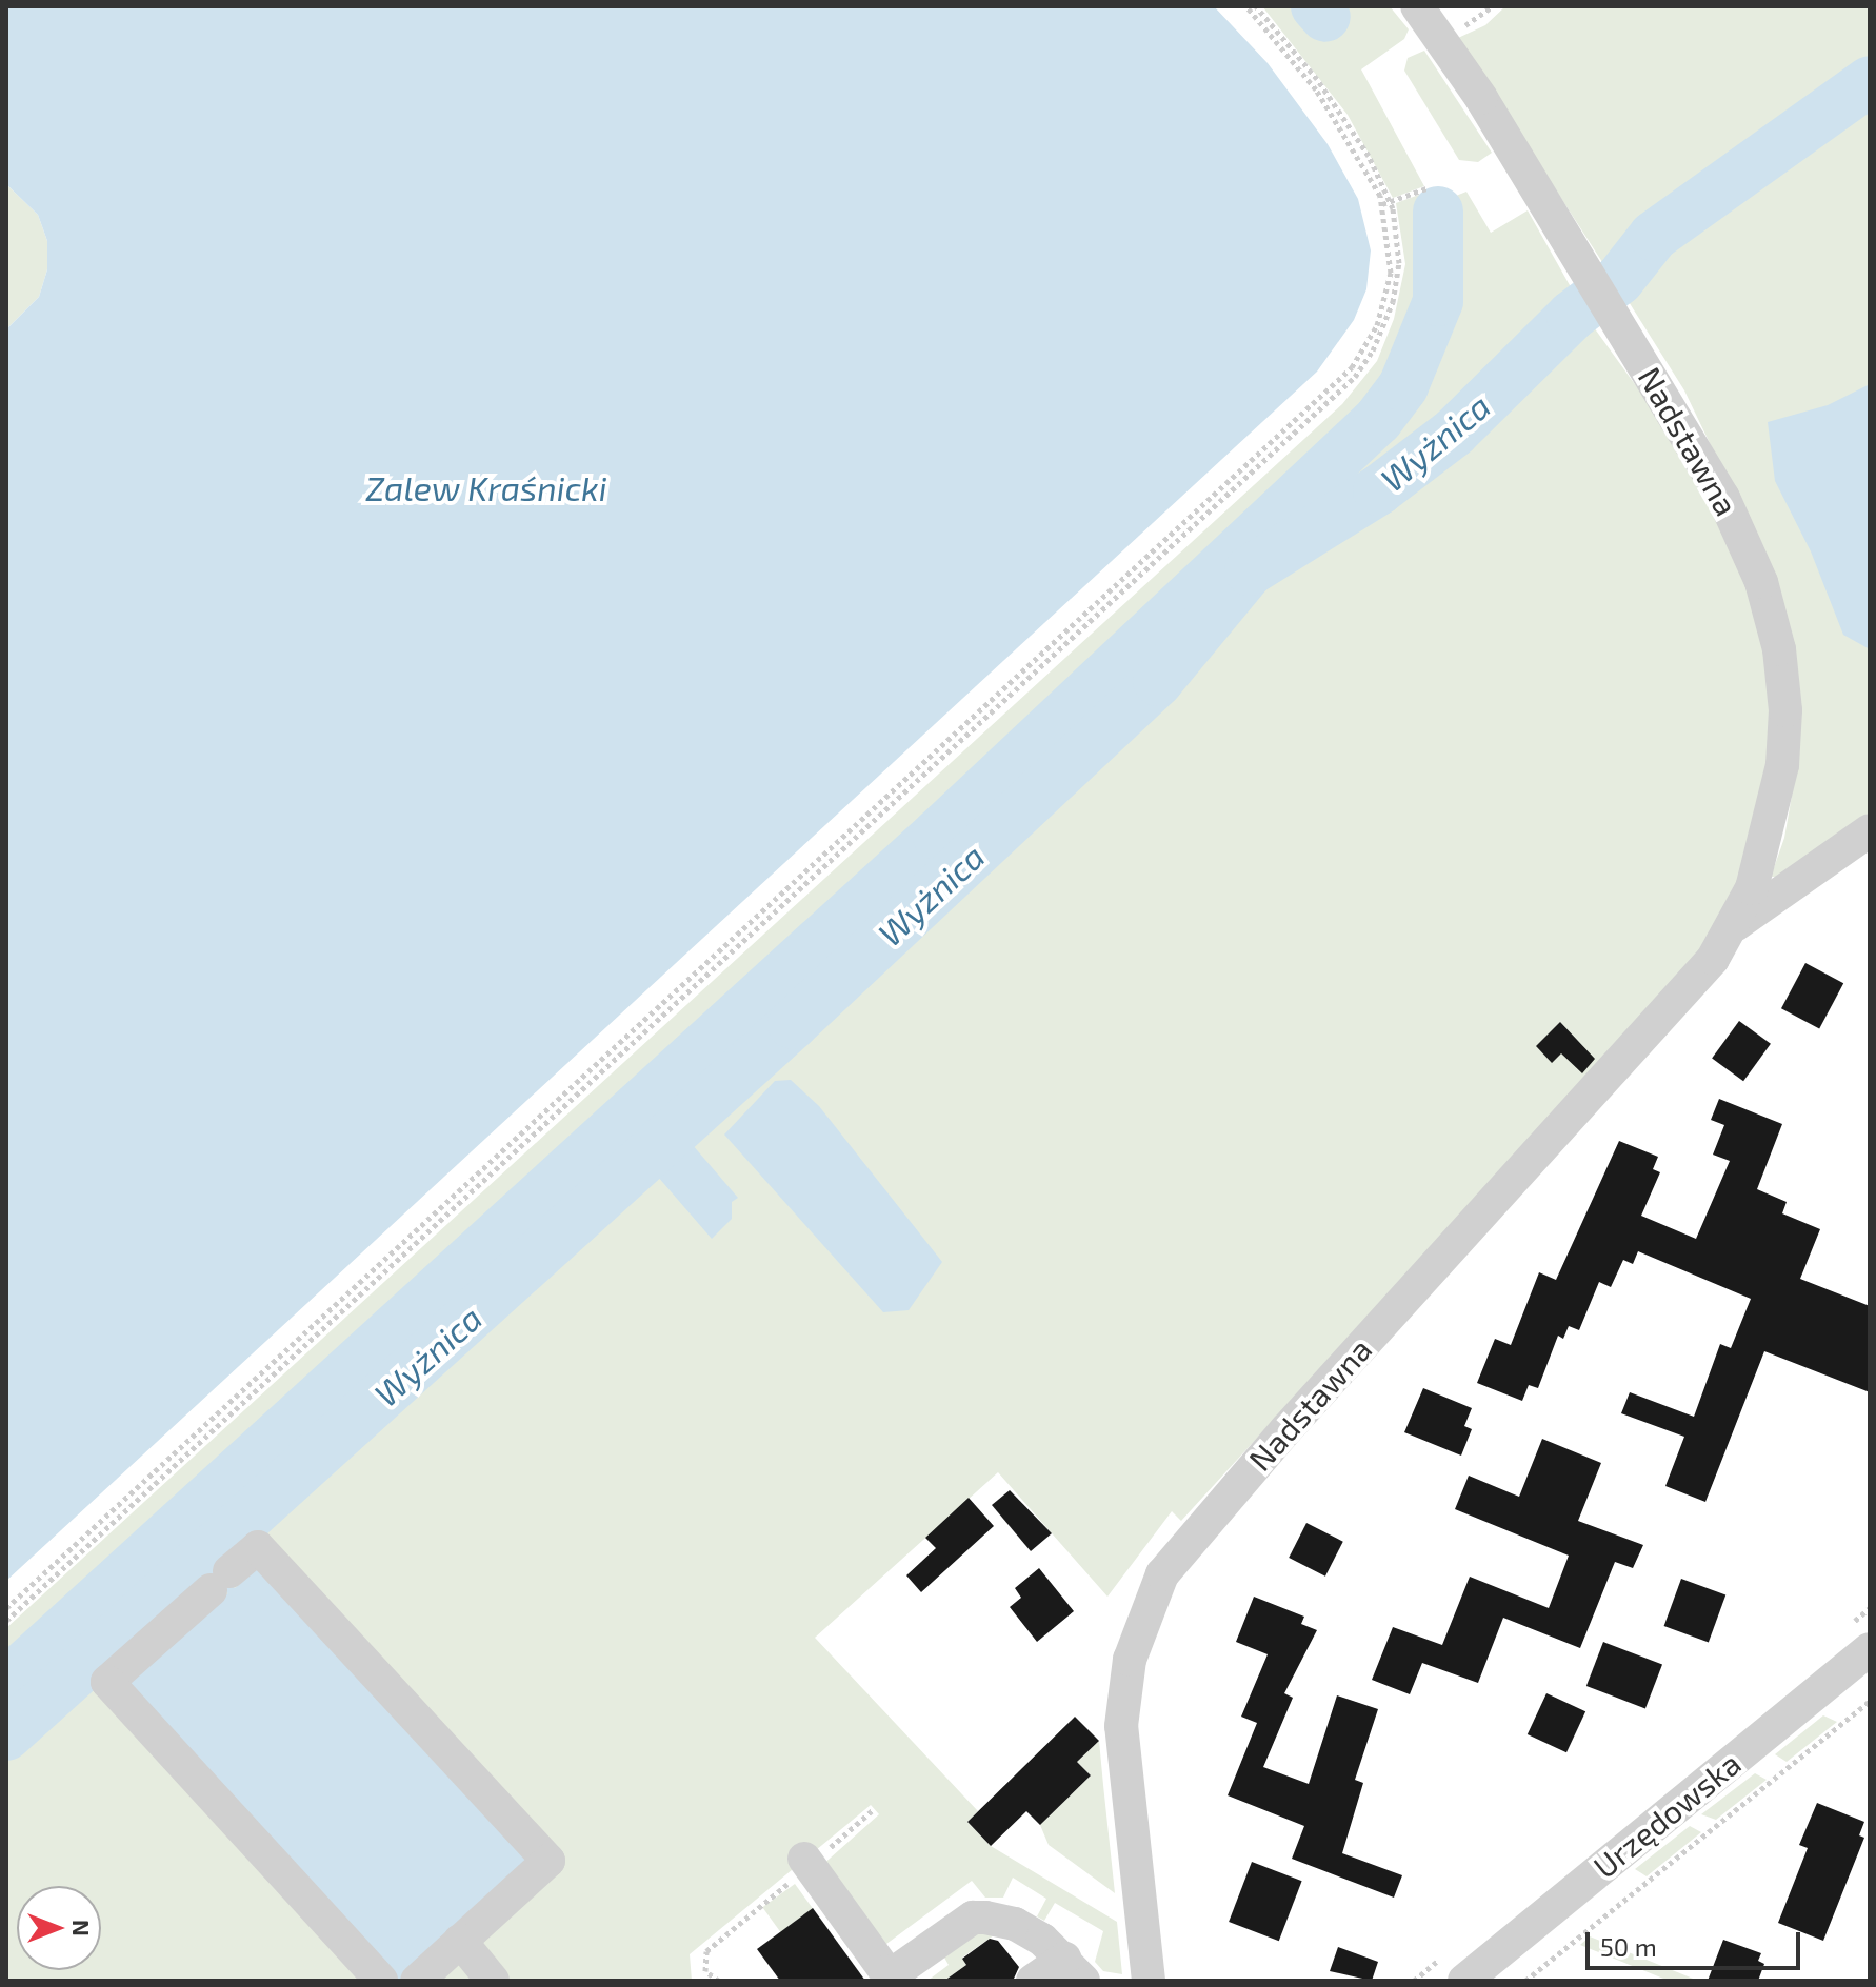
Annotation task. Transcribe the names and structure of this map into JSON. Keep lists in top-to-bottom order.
{
  "streets": {
    "street": ["Nadstawna", "Urzędowska"]
  },
  "water": ["Wyżnica", "Zalew Kraśnicki"],
  "scale_bar": "50 m",
  "north": "right"
}
